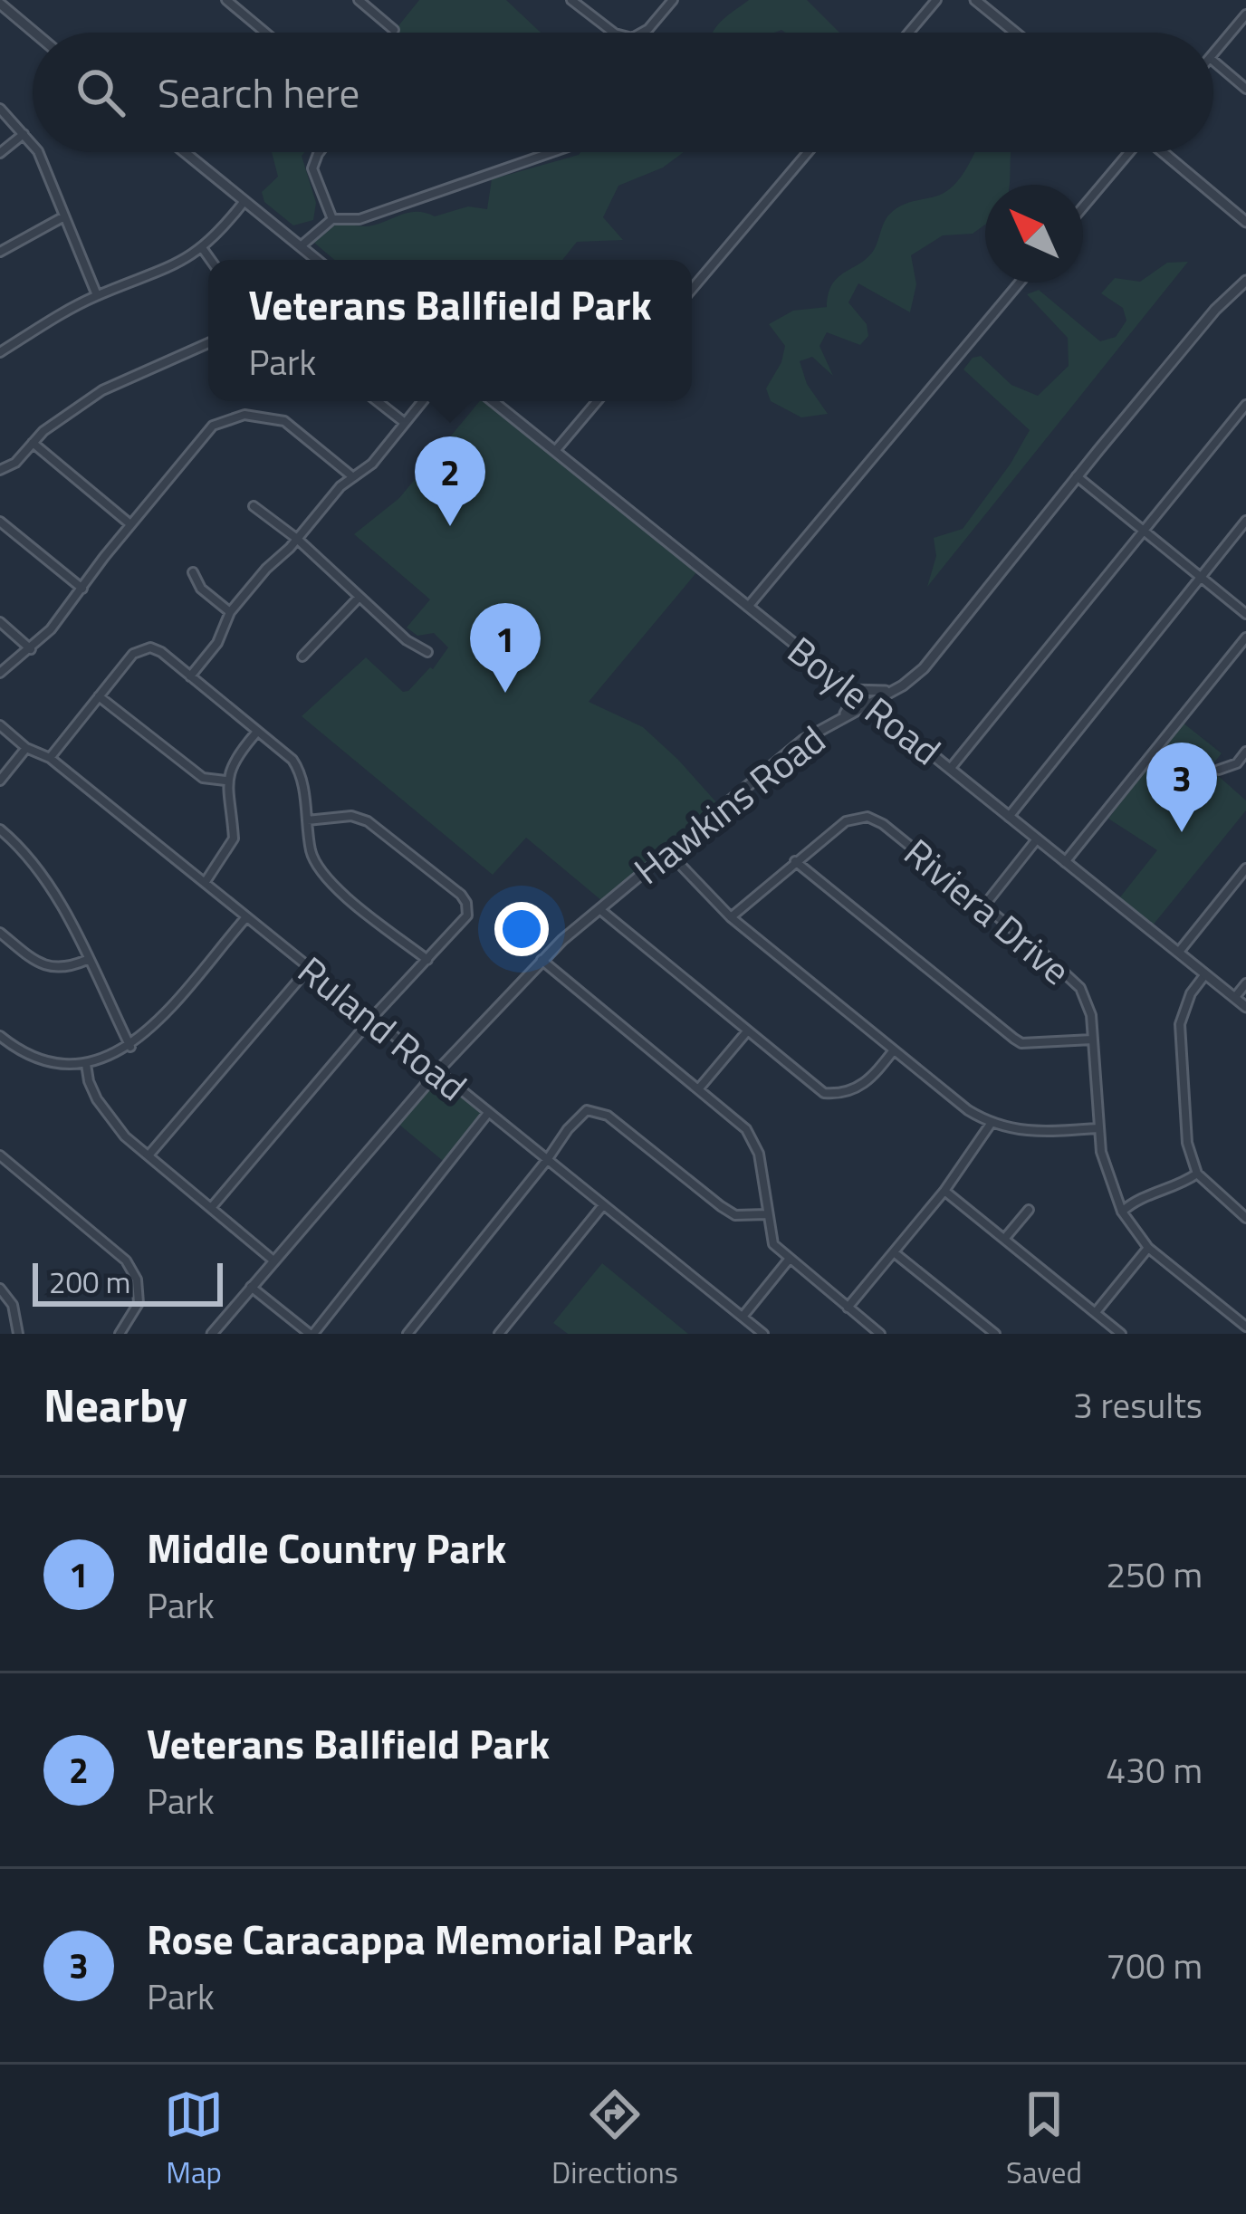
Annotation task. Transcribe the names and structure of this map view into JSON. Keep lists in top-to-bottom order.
{
  "streets": {
    "street": [
      "Boyle Road",
      "Hawkins Road",
      "Riviera Drive",
      "Ruland Road"
    ]
  },
  "crossings": [
    ["Boyle Road", "Hawkins Road"],
    ["Hawkins Road", "Ruland Road"]
  ],
  "scale_bar": "200 m",
  "north": "top left",
  "page": {
    "search": "Search here",
    "popup": ["Veterans Ballfield Park", "Park"],
    "pins": ["2", "1", "3"],
    "scale": "200 m",
    "heading": ["Nearby", "3 results"],
    "list": [
      {
        "mark": "1",
        "name": "Middle Country Park",
        "note": "Park",
        "value": "250 m"
      },
      {
        "mark": "2",
        "name": "Veterans Ballfield Park",
        "note": "Park",
        "value": "430 m"
      },
      {
        "mark": "3",
        "name": "Rose Caracappa Memorial Park",
        "note": "Park",
        "value": "700 m"
      }
    ],
    "nav": ["Map", "Directions", "Saved"]
  }
}
